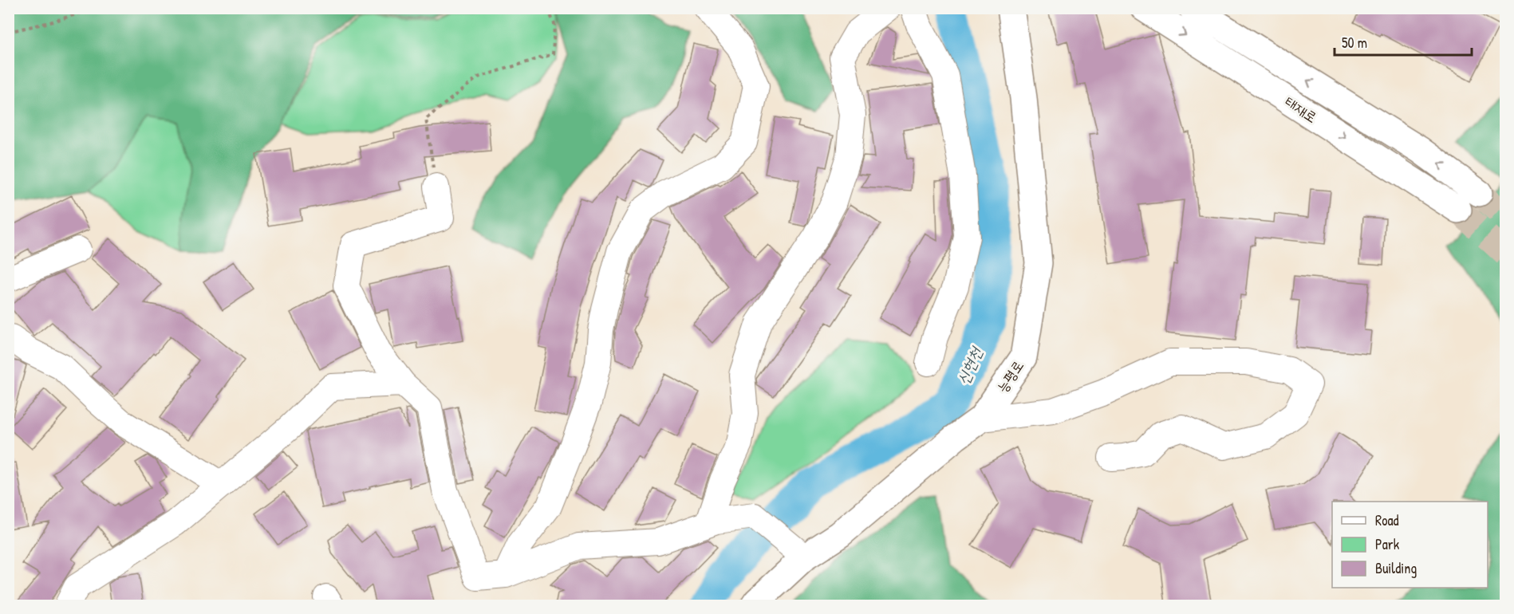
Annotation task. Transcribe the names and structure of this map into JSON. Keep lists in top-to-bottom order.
{
  "streets": {
    "main road": ["태재로", "능평로"]
  },
  "water": ["신현천"],
  "legend": ["Road", "Park", "Building"],
  "scale_bar": "50 m"
}
